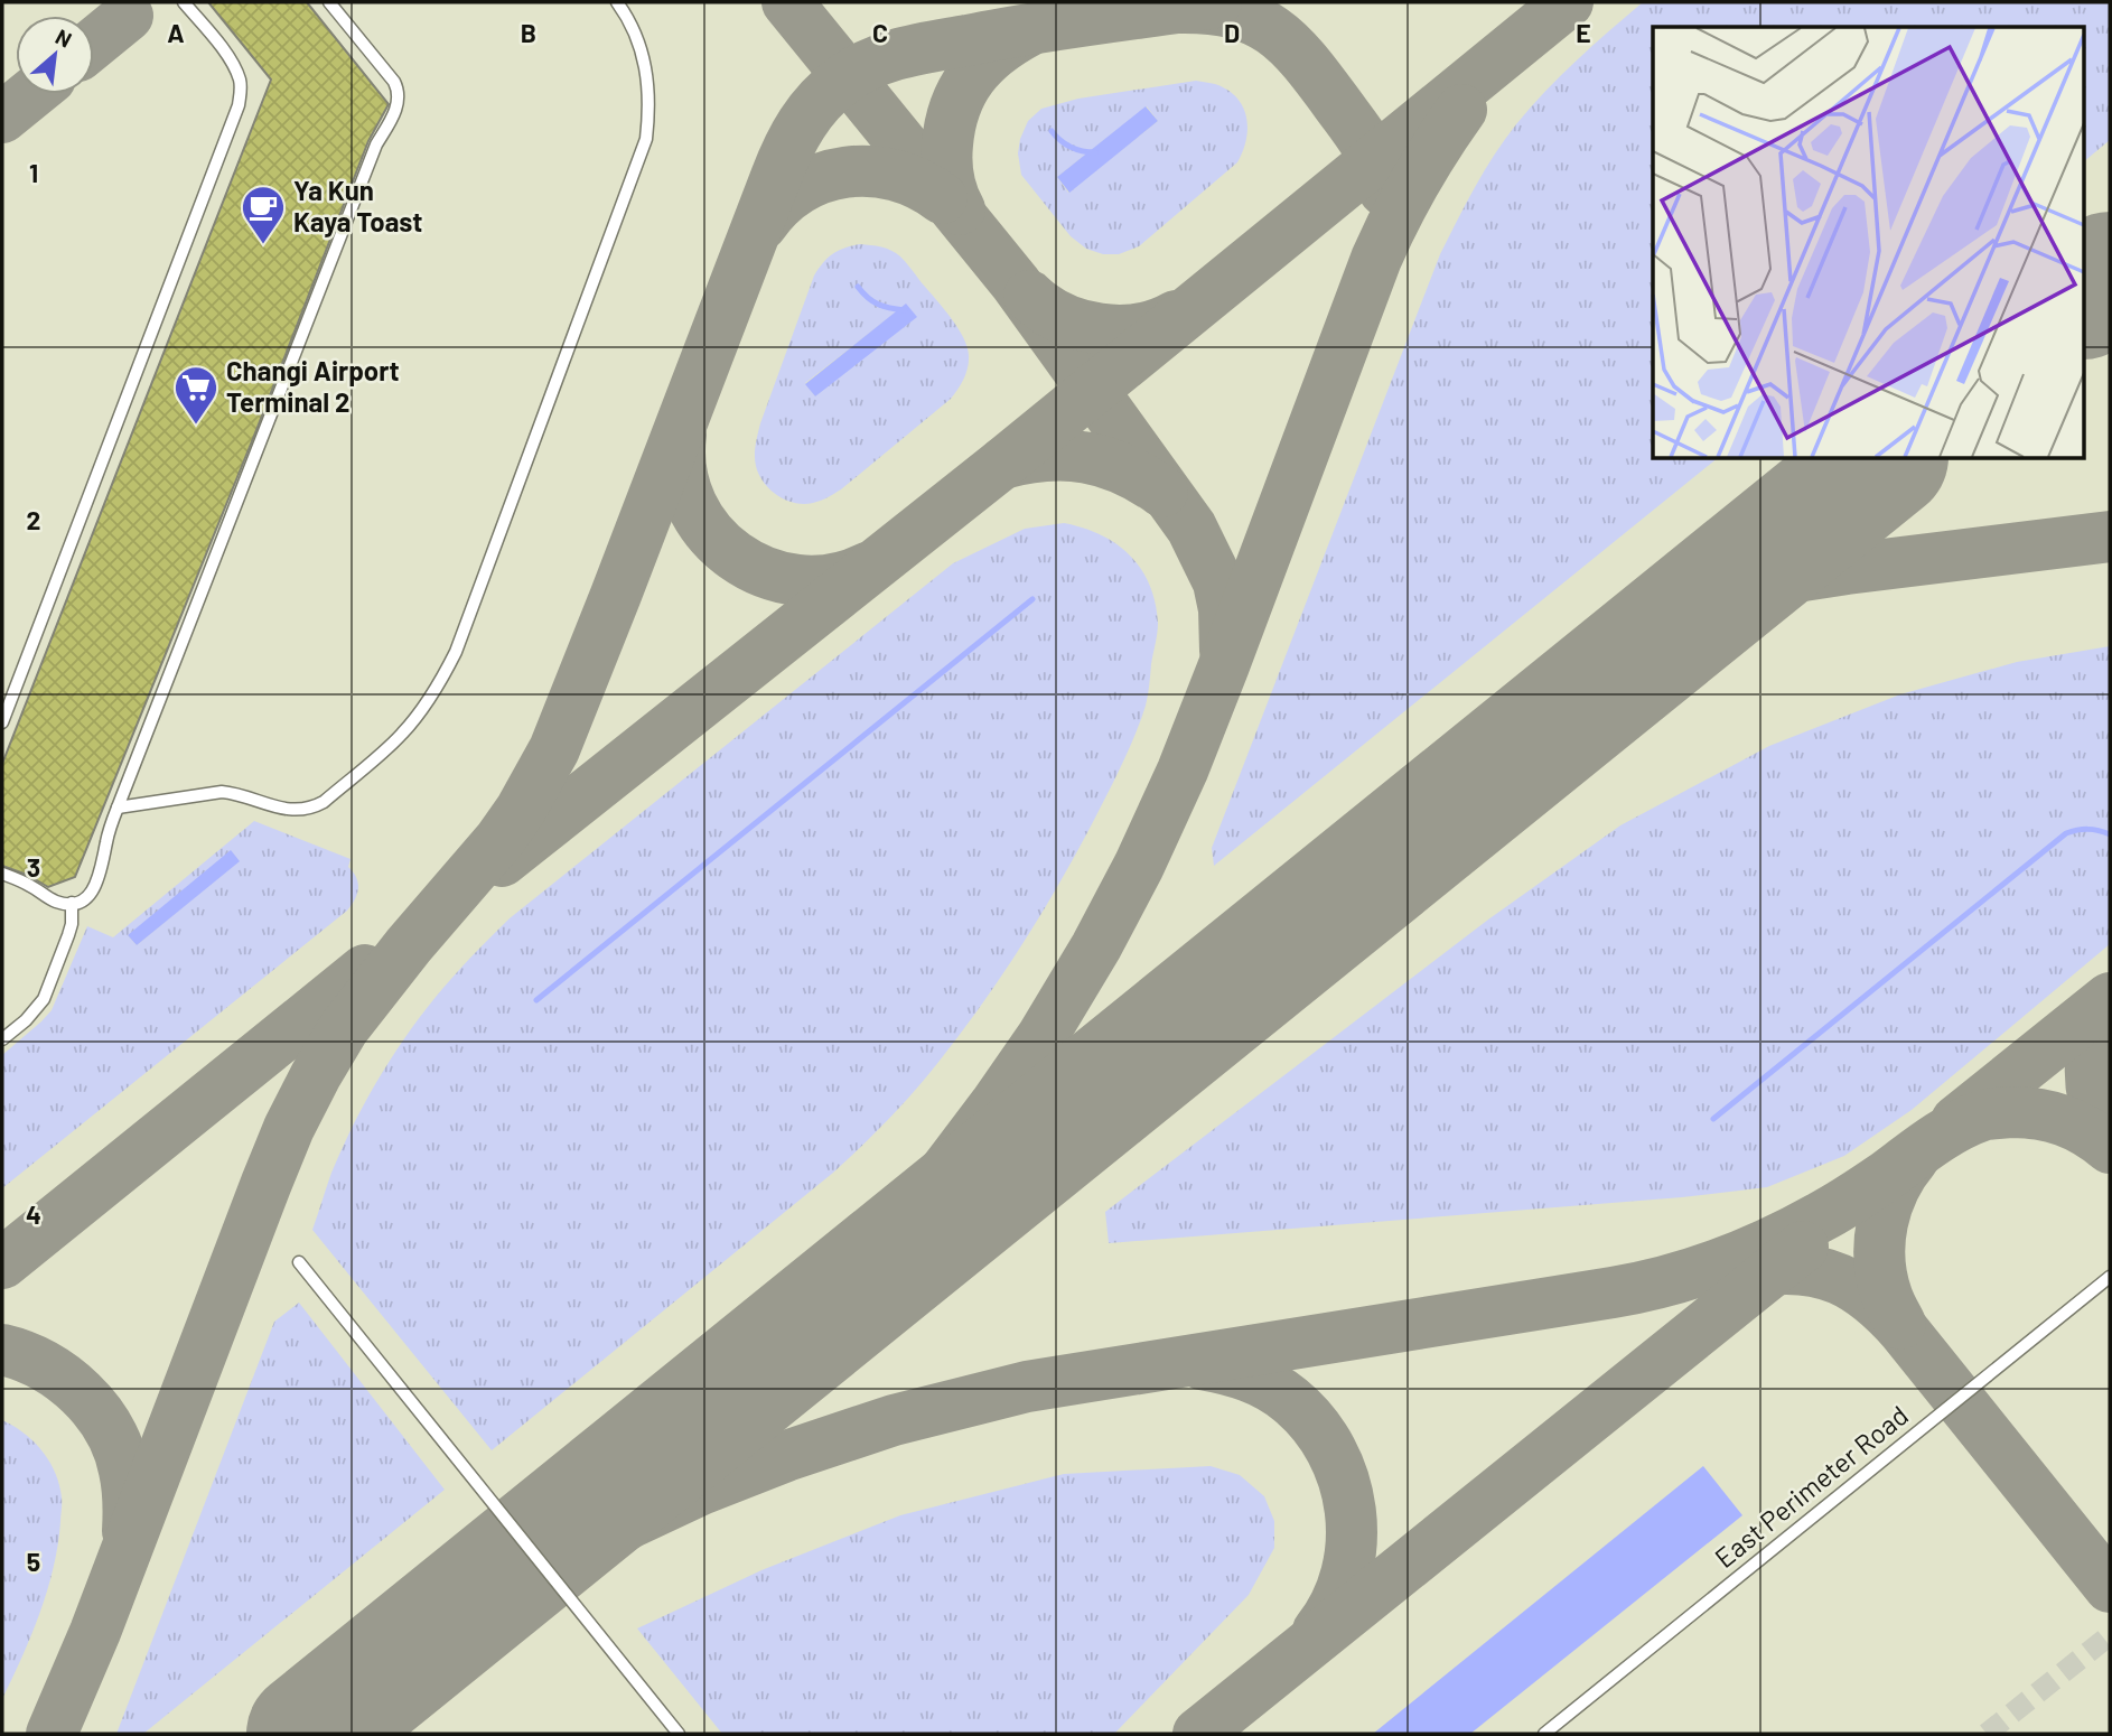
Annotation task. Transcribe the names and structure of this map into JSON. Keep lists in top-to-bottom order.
{
  "streets": {
    "lane": ["East Perimeter Road"]
  },
  "places": {
    "cafe": ["Ya Kun Kaya Toast"],
    "supermarket": ["Changi Airport Terminal 2"]
  },
  "north": "top right",
  "grid": {
    "columns": [
      "A",
      "B",
      "C",
      "D",
      "E"
    ],
    "rows": [
      "1",
      "2",
      "3",
      "4",
      "5"
    ]
  }
}
